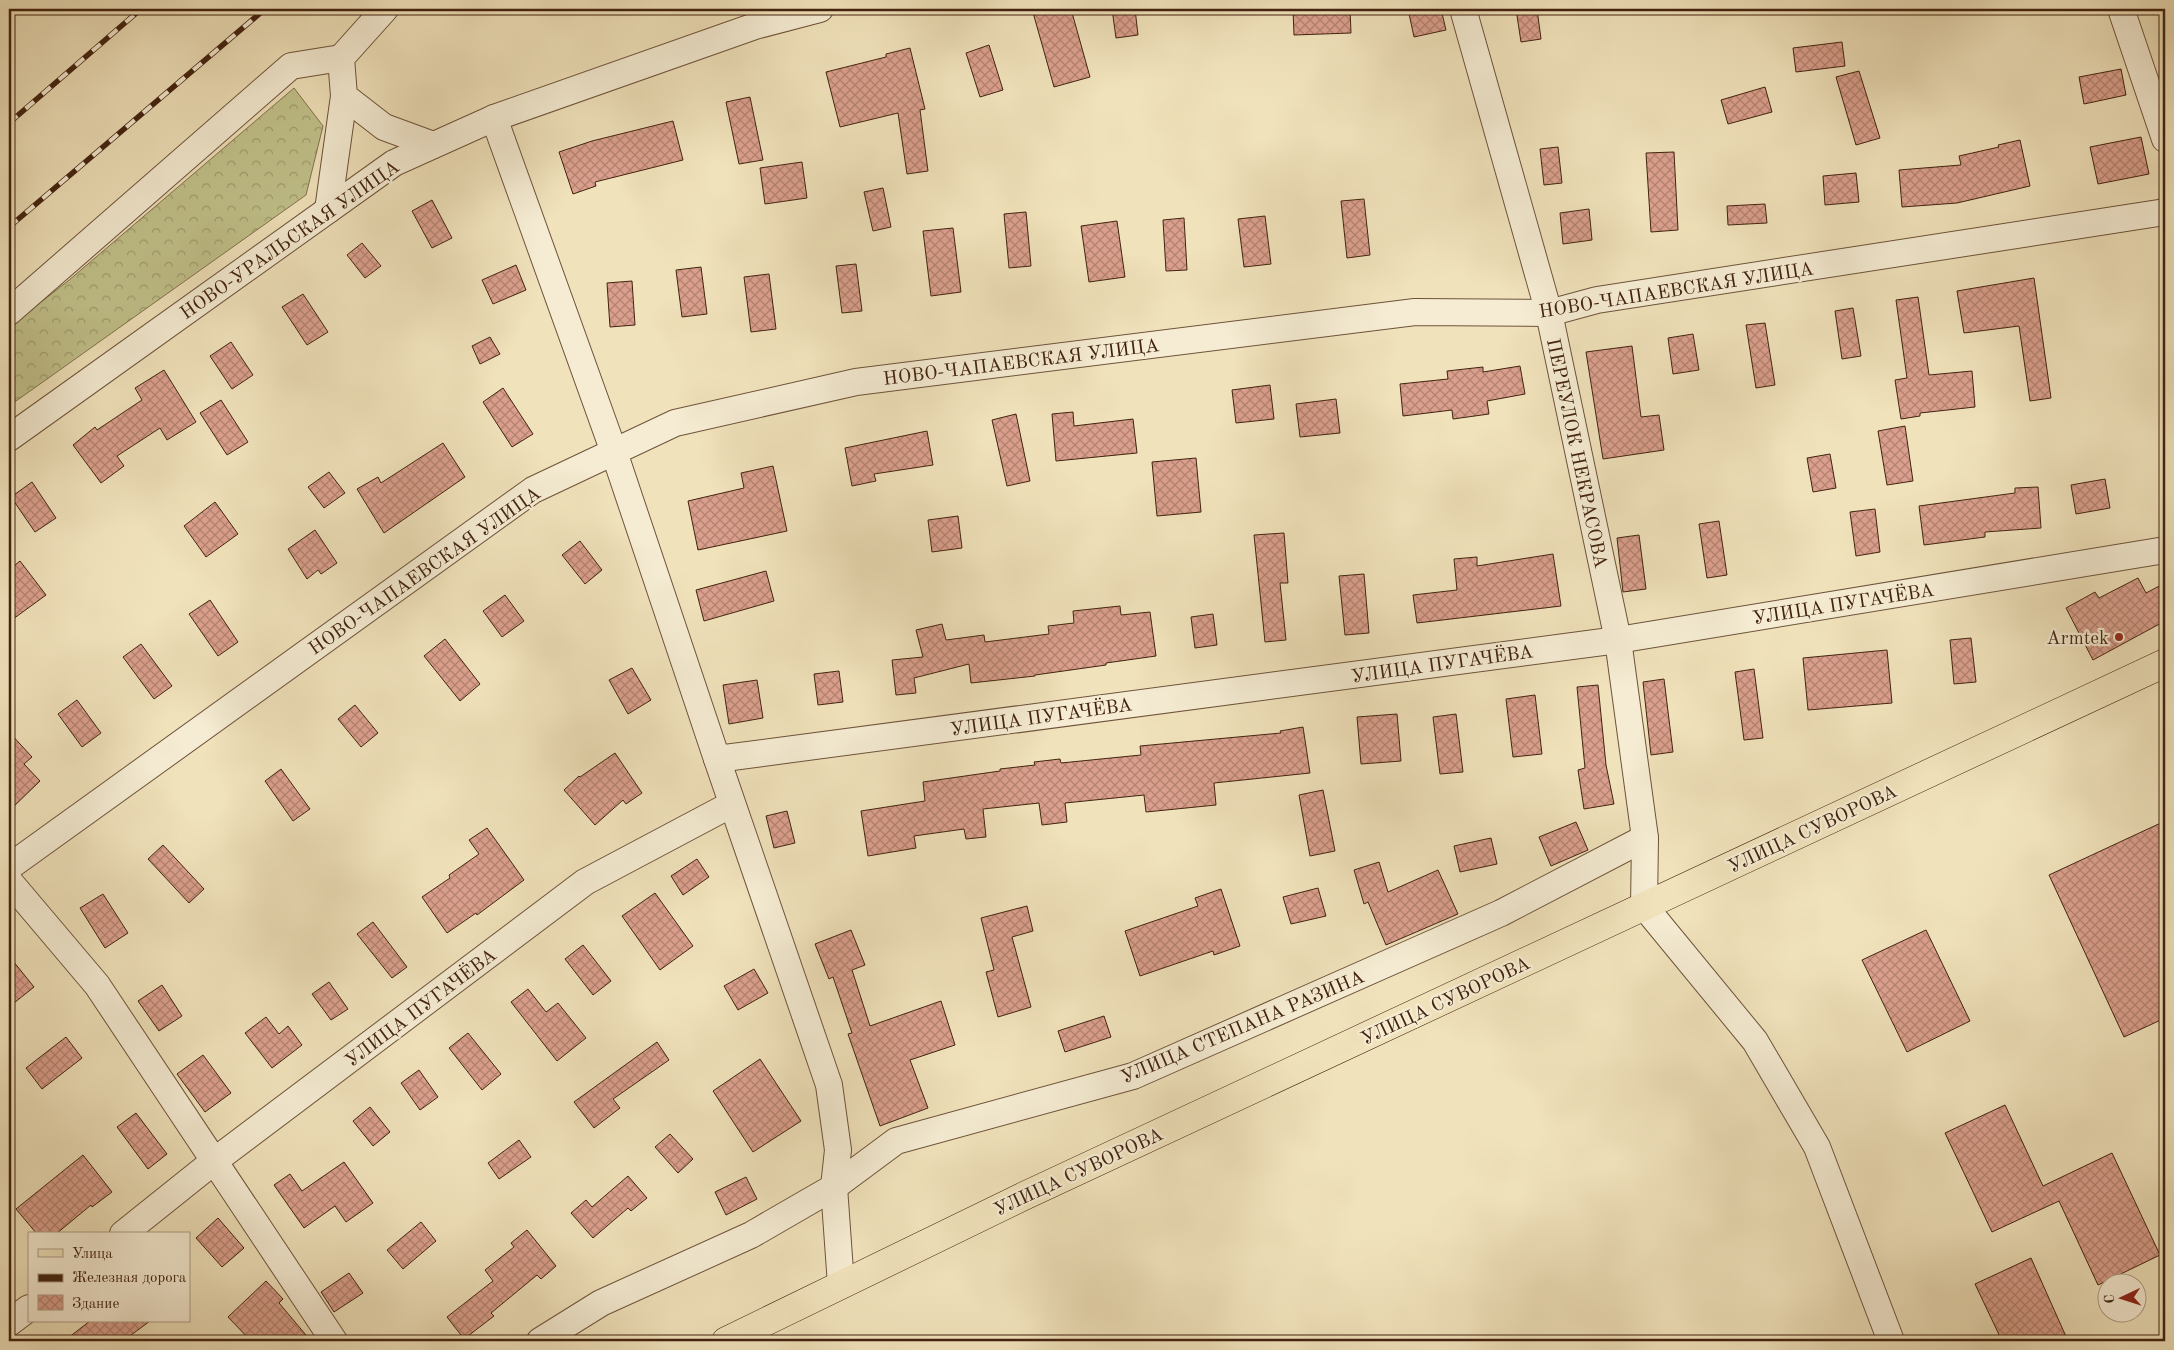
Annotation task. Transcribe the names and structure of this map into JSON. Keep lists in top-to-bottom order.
{
  "streets": {
    "main road": ["УЛИЦА СУВОРОВА"],
    "street": [
      "НОВО-УРАЛЬСКАЯ УЛИЦА",
      "НОВО-ЧАПАЕВСКАЯ УЛИЦА",
      "ПЕРЕУЛОК НЕКРАСОВА",
      "УЛИЦА ПУГАЧЁВА",
      "УЛИЦА СТЕПАНА РАЗИНА"
    ]
  },
  "crossings": [
    ["НОВО-ЧАПАЕВСКАЯ УЛИЦА", "ПЕРЕУЛОК НЕКРАСОВА"],
    ["ПЕРЕУЛОК НЕКРАСОВА", "УЛИЦА ПУГАЧЁВА"],
    ["ПЕРЕУЛОК НЕКРАСОВА", "УЛИЦА СУВОРОВА"],
    ["ПЕРЕУЛОК НЕКРАСОВА", "УЛИЦА СТЕПАНА РАЗИНА"]
  ],
  "places": ["Armtek"],
  "legend": ["Улица", "Железная дорога", "Здание"],
  "north": "left"
}
